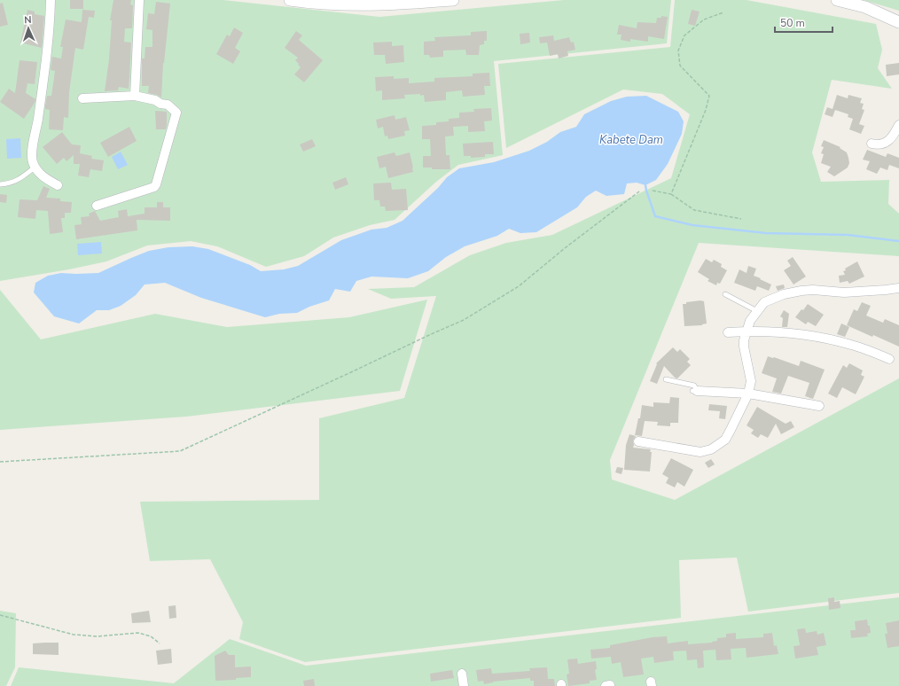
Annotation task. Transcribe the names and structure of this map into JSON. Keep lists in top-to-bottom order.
{
  "water": ["Kabete Dam"],
  "scale_bar": "50 m",
  "north": "top"
}
